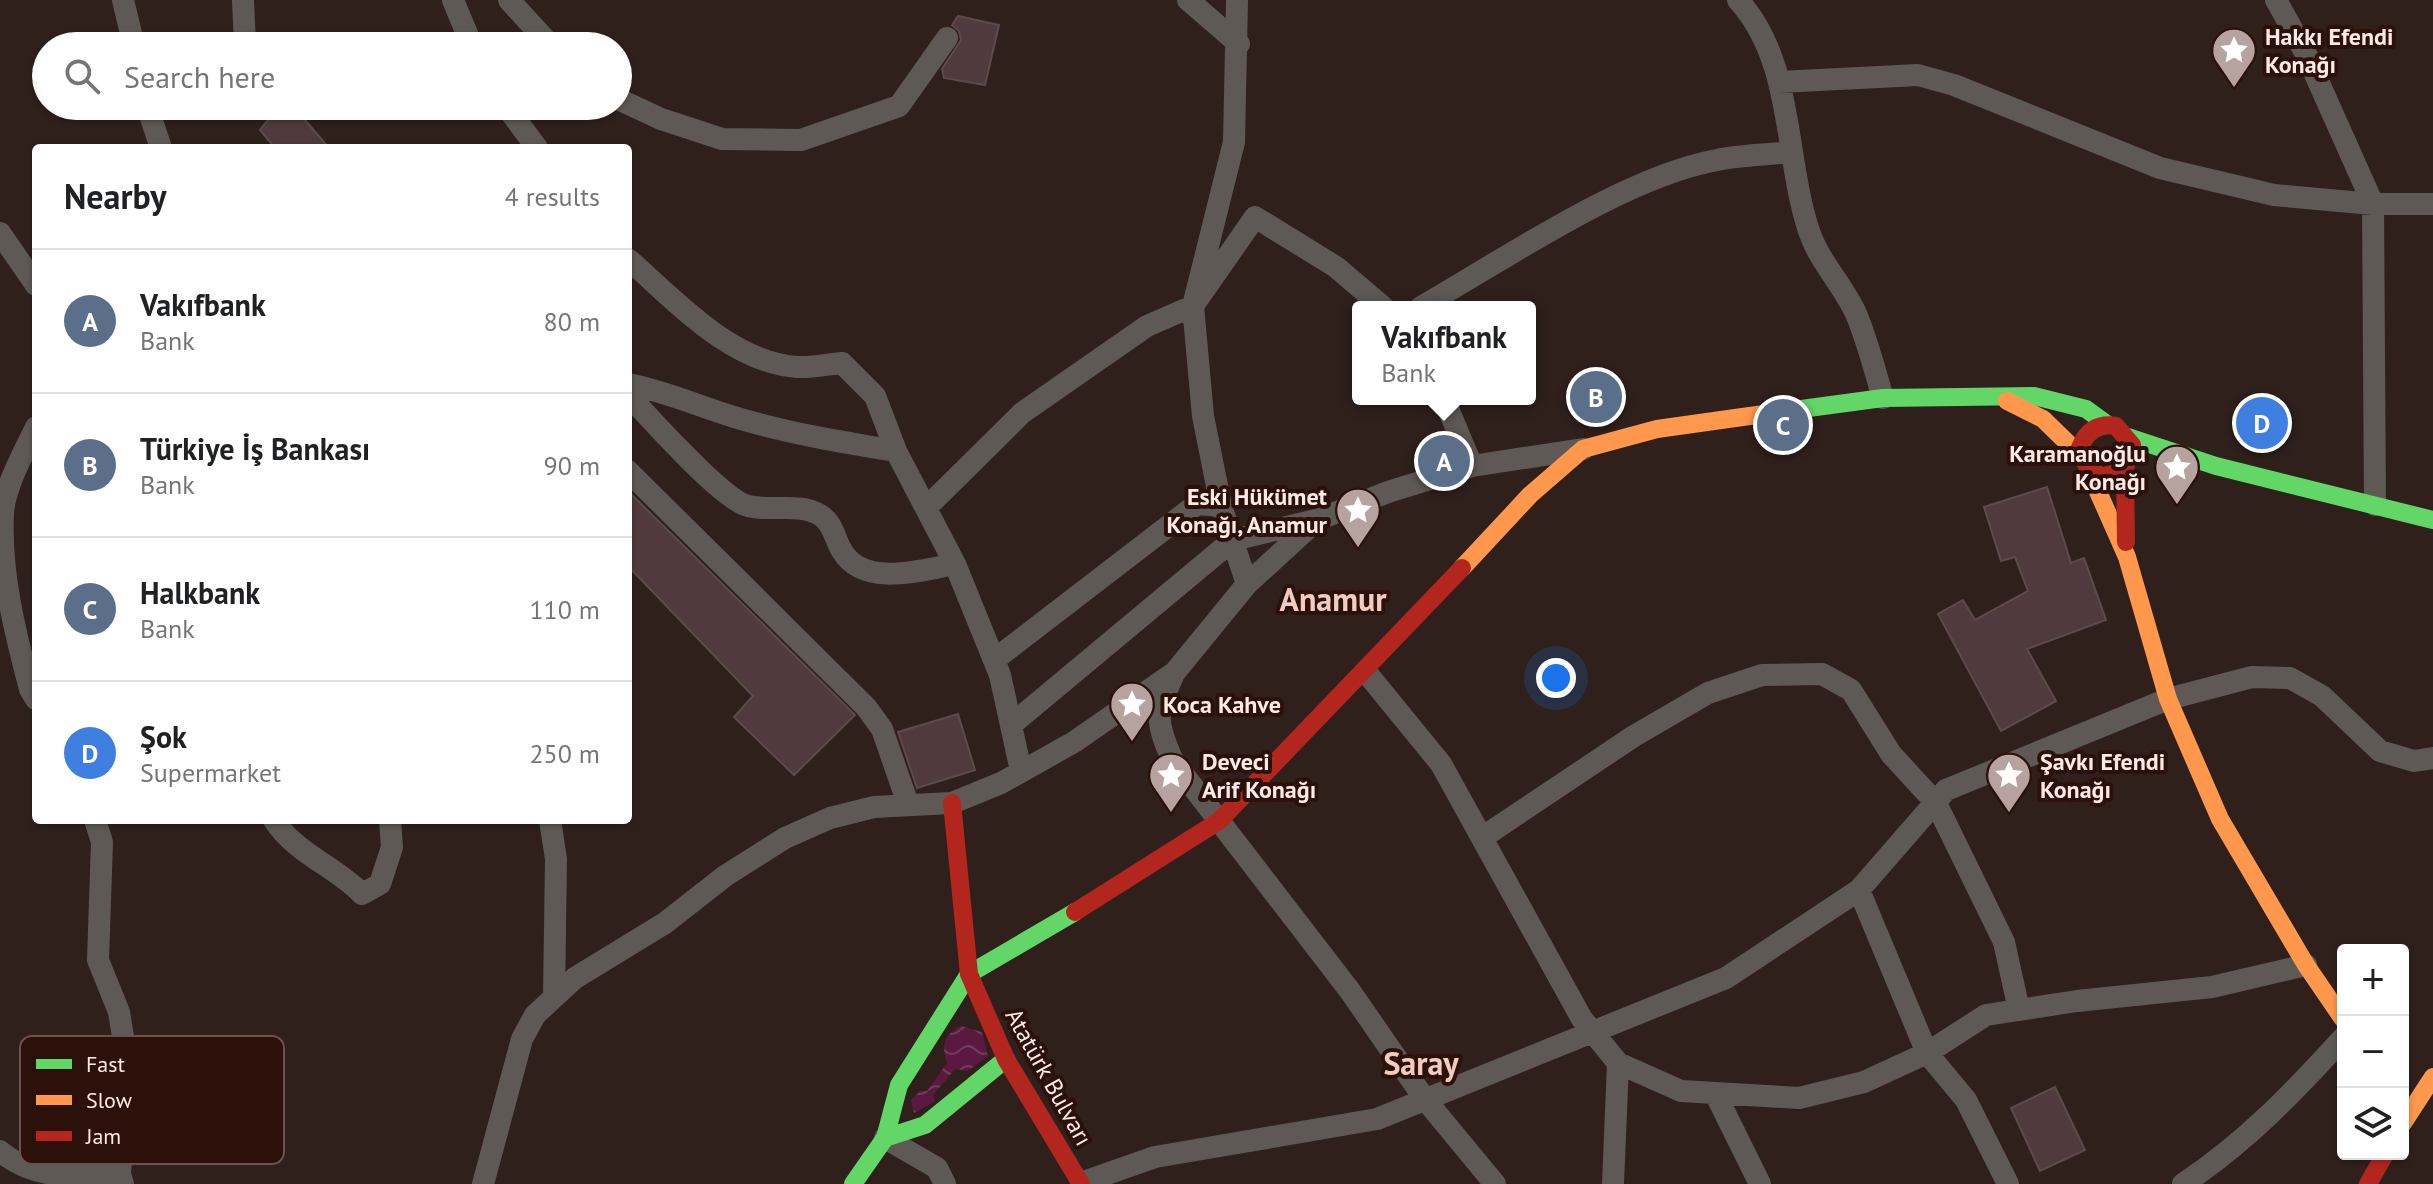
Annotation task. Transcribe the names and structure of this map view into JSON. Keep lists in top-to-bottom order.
{
  "streets": {
    "street": ["Atatürk Bulvarı"]
  },
  "districts": ["Anamur", "Saray"],
  "places": {
    "place": [
      "Hakkı Efendi Konağı",
      "Karamanoğlu Konağı",
      "Eski Hükümet Konağı, Anamur",
      "Koca Kahve",
      "Deveci Arif Konağı",
      "Şavkı Efendi Konağı"
    ]
  },
  "legend": ["Fast", "Slow", "Jam"],
  "page": {
    "search": "Search here",
    "heading": ["Nearby", "4 results"],
    "list": [
      {
        "mark": "A",
        "name": "Vakıfbank",
        "note": "Bank",
        "value": "80 m"
      },
      {
        "mark": "B",
        "name": "Türkiye İş Bankası",
        "note": "Bank",
        "value": "90 m"
      },
      {
        "mark": "C",
        "name": "Halkbank",
        "note": "Bank",
        "value": "110 m"
      },
      {
        "mark": "D",
        "name": "Şok",
        "note": "Supermarket",
        "value": "250 m"
      }
    ],
    "popup": ["Vakıfbank", "Bank"],
    "pins": [
      "B",
      "D",
      "C",
      "A"
    ],
    "map_buttons": ["+", "−"]
  }
}
